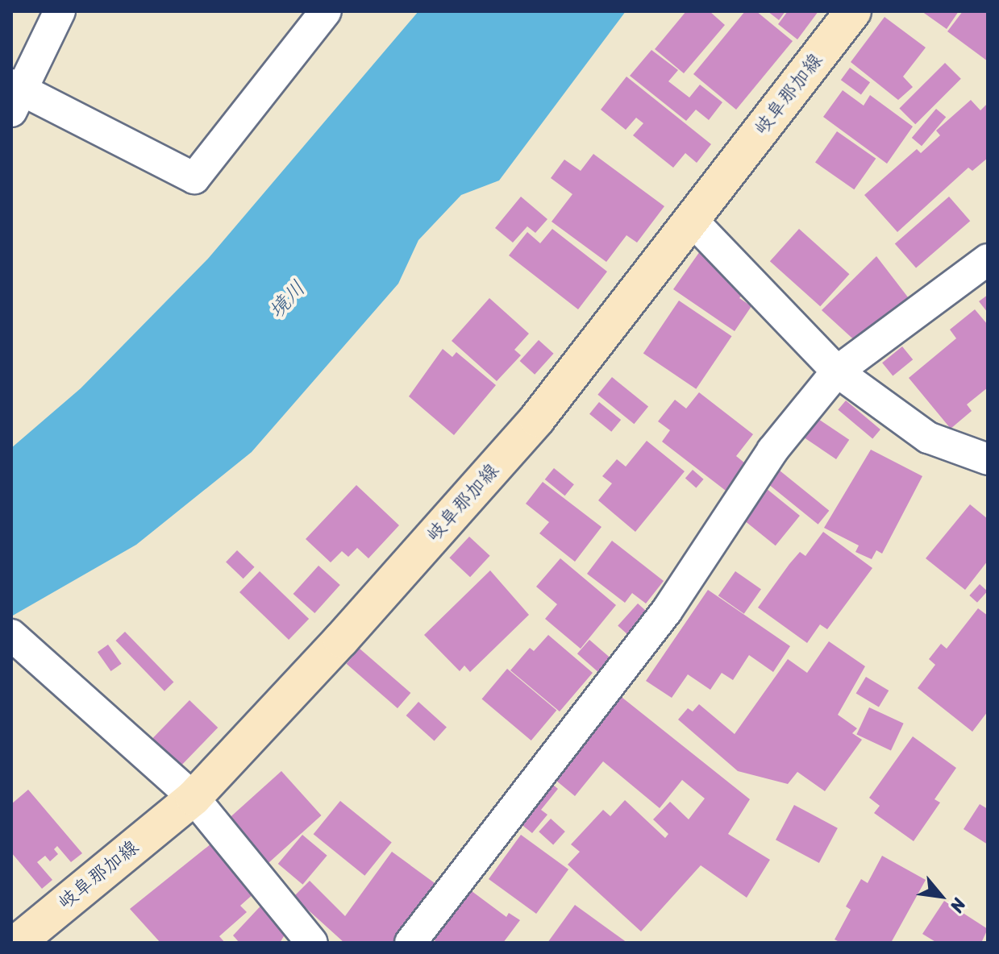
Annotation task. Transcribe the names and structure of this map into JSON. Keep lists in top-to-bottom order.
{
  "streets": {
    "main road": ["岐阜那加線"]
  },
  "water": ["境川"],
  "north": "bottom right"
}
